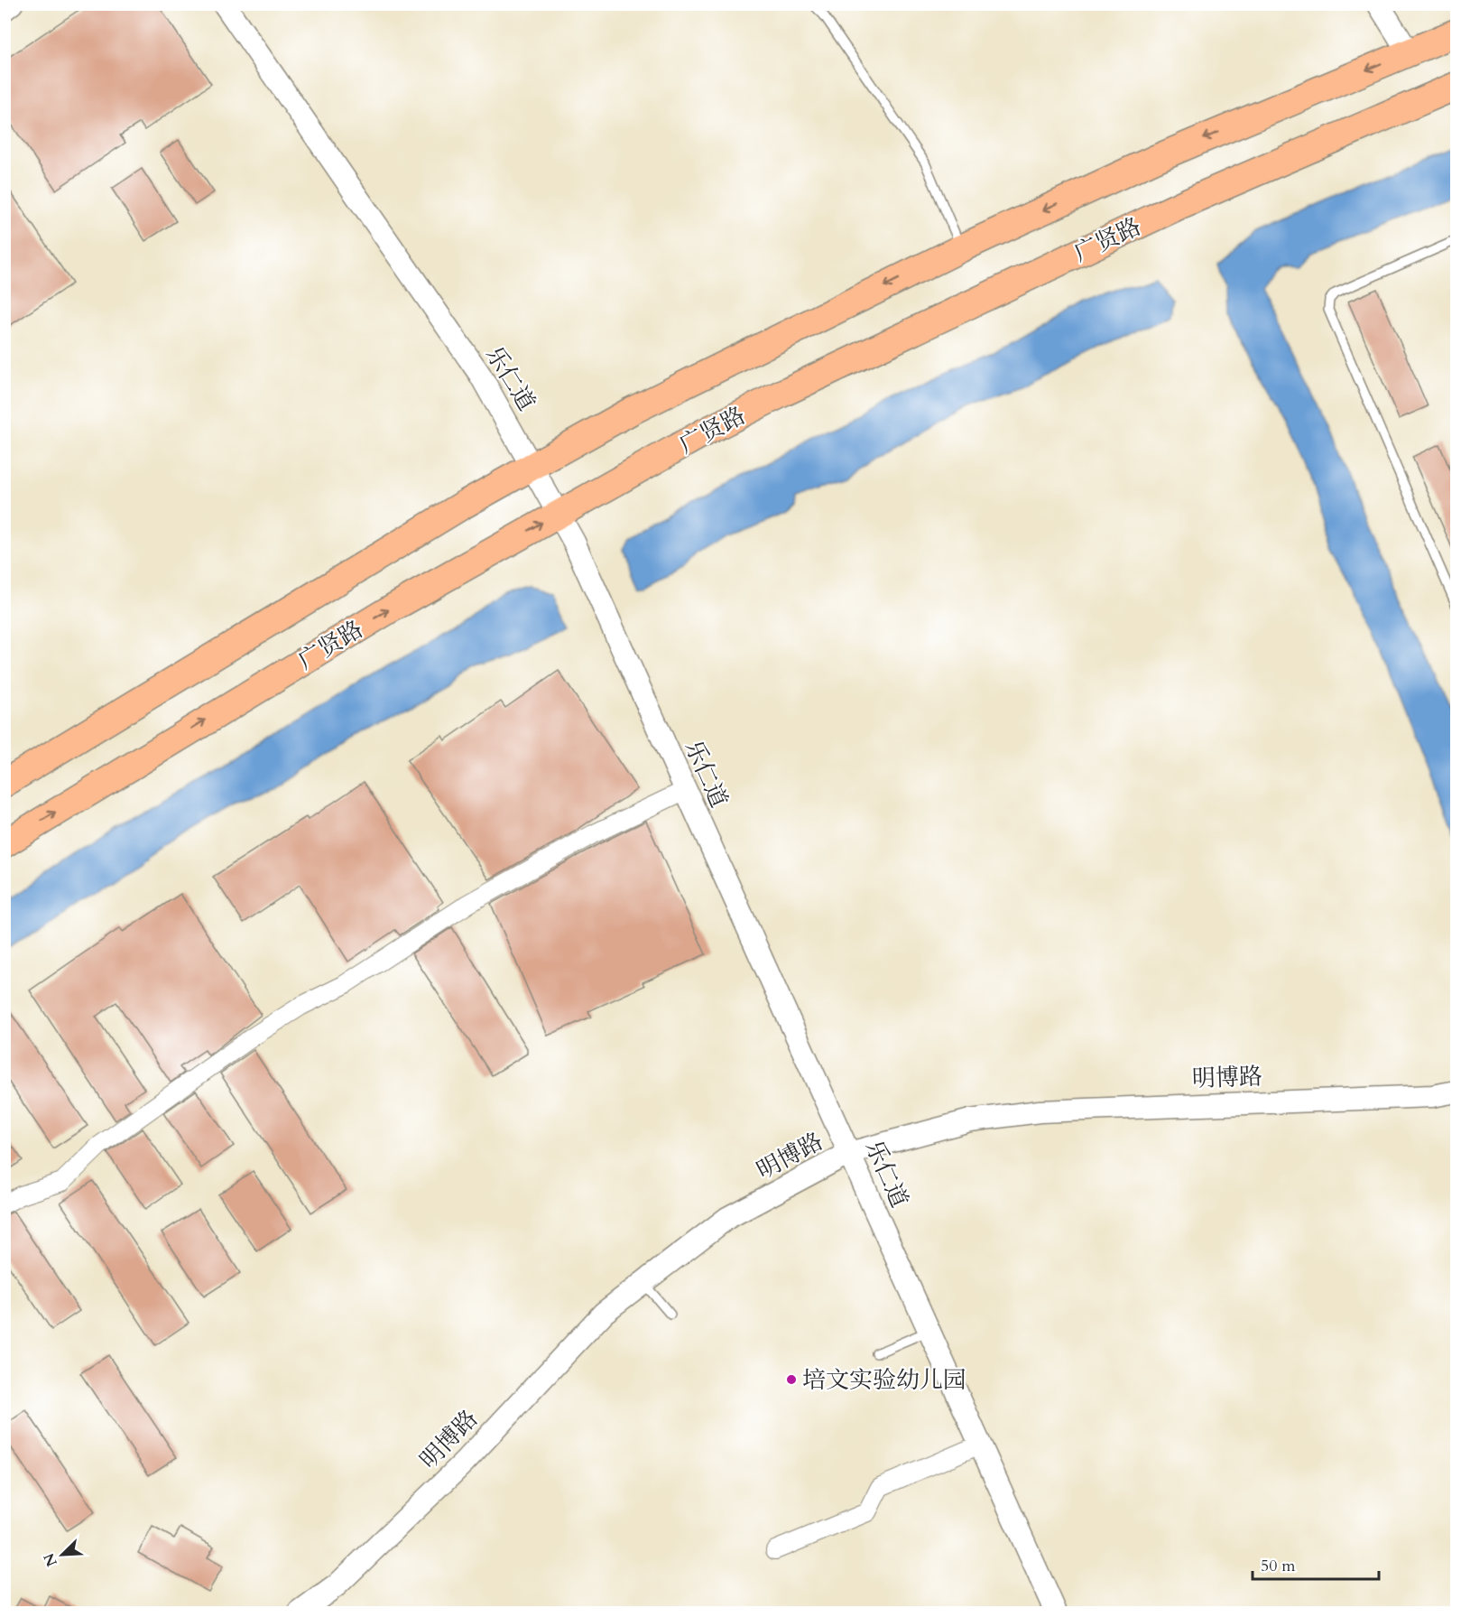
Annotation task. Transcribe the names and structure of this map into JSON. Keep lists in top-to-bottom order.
{
  "streets": {
    "main road": ["广贤路"],
    "street": ["乐仁道", "明博路"]
  },
  "crossings": [
    ["广贤路", "乐仁道"],
    ["乐仁道", "明博路"]
  ],
  "places": ["培文实验幼儿园"],
  "scale_bar": "50 m",
  "north": "bottom left"
}
